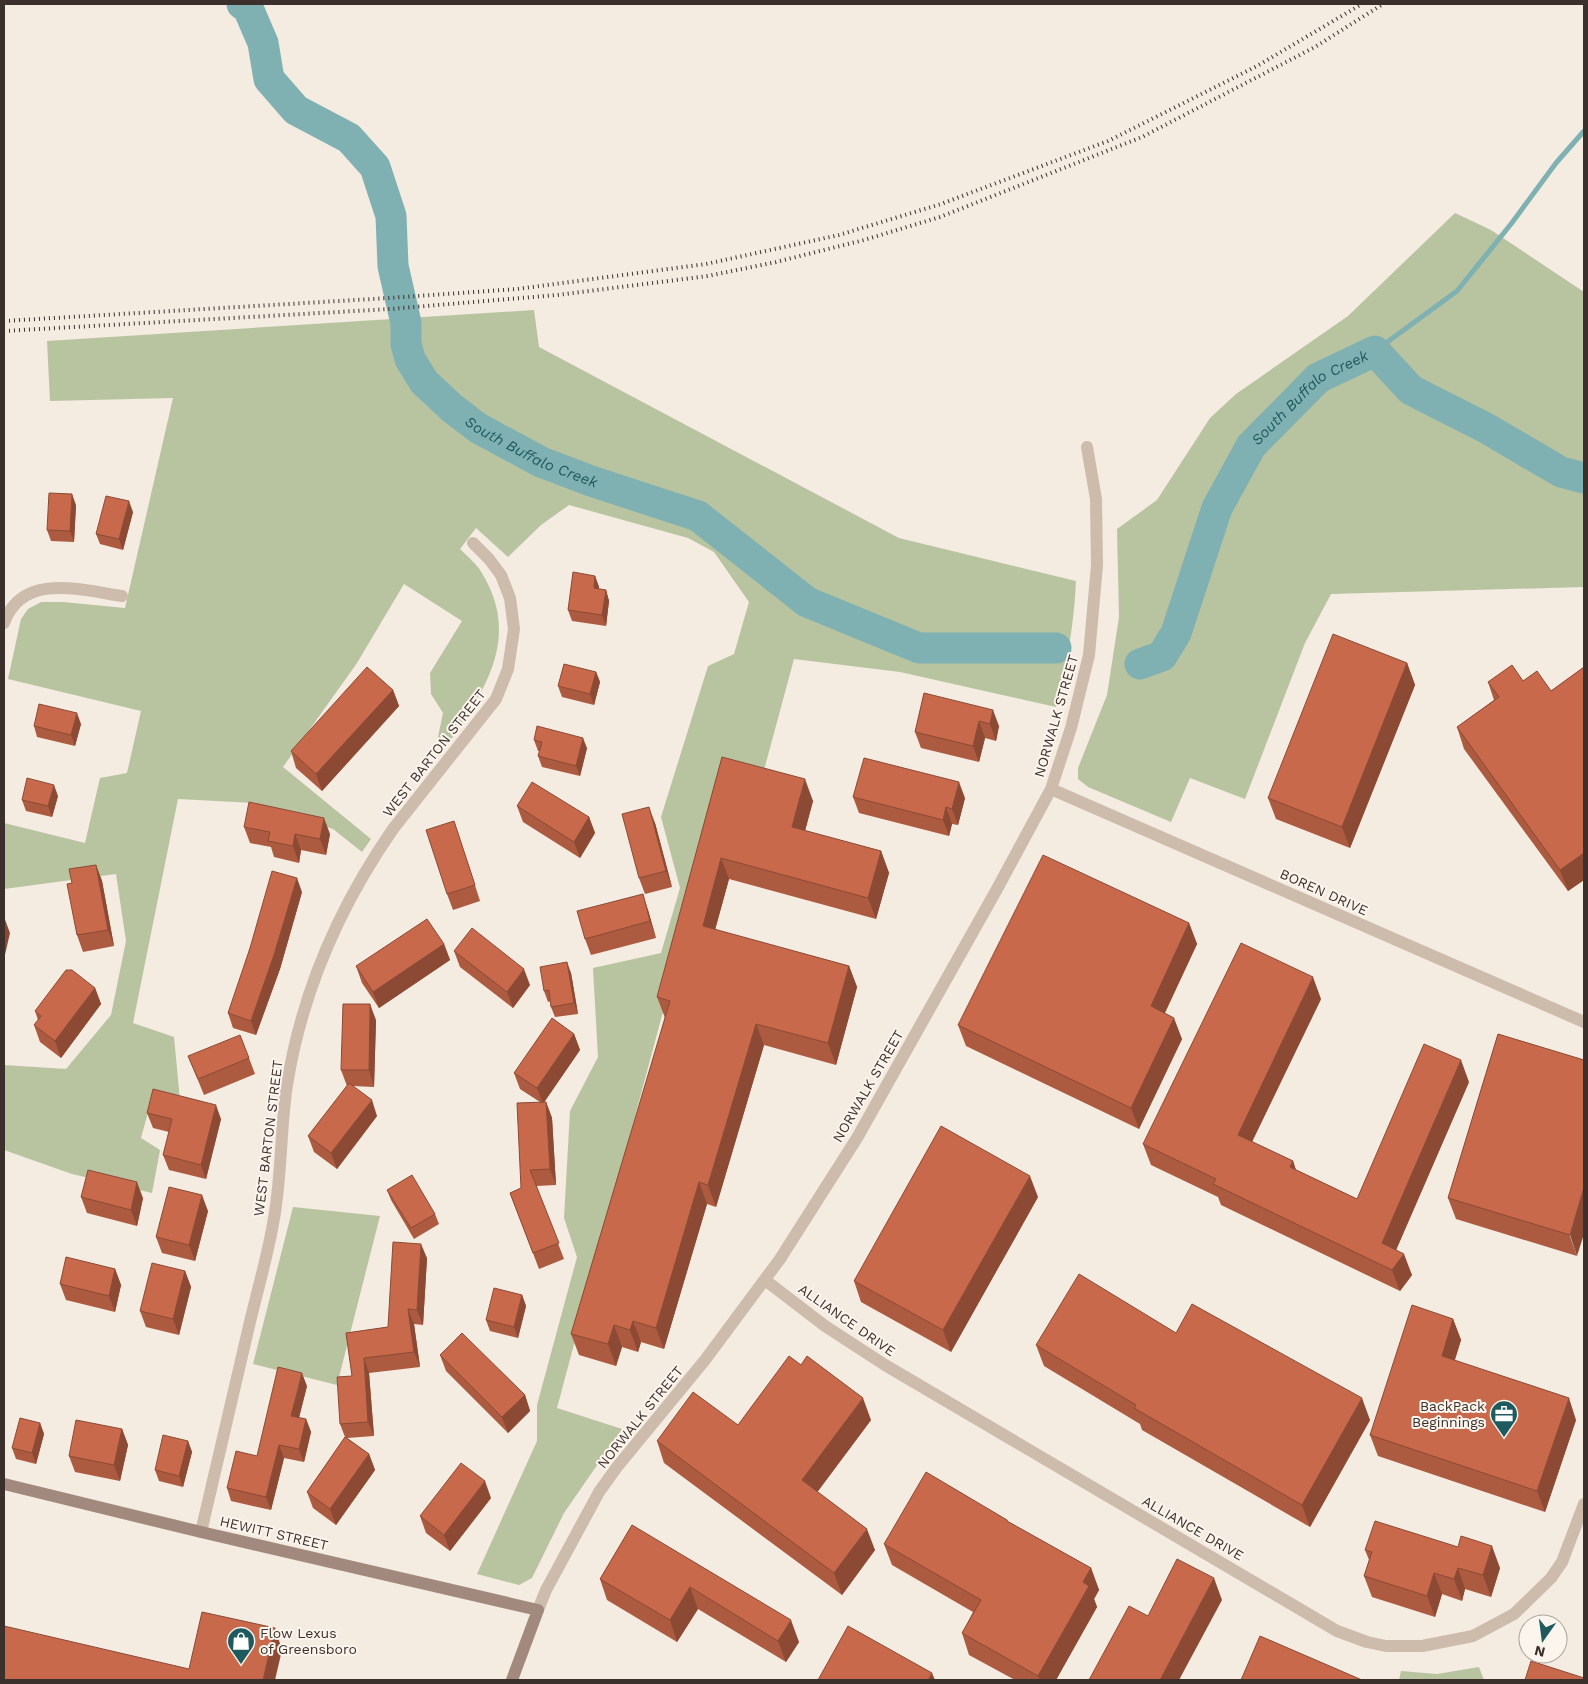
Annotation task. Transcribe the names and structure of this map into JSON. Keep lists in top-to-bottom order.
{
  "streets": {
    "street": [
      "NORWALK STREET",
      "WEST BARTON STREET",
      "BOREN DRIVE",
      "ALLIANCE DRIVE",
      "HEWITT STREET"
    ]
  },
  "crossings": [
    ["NORWALK STREET", "BOREN DRIVE"],
    ["NORWALK STREET", "ALLIANCE DRIVE"],
    ["NORWALK STREET", "HEWITT STREET"],
    ["WEST BARTON STREET", "HEWITT STREET"]
  ],
  "water": ["South Buffalo Creek"],
  "places": {
    "office": ["BackPack Beginnings"],
    "shop": ["Flow Lexus of Greensboro"]
  },
  "north": "bottom"
}
